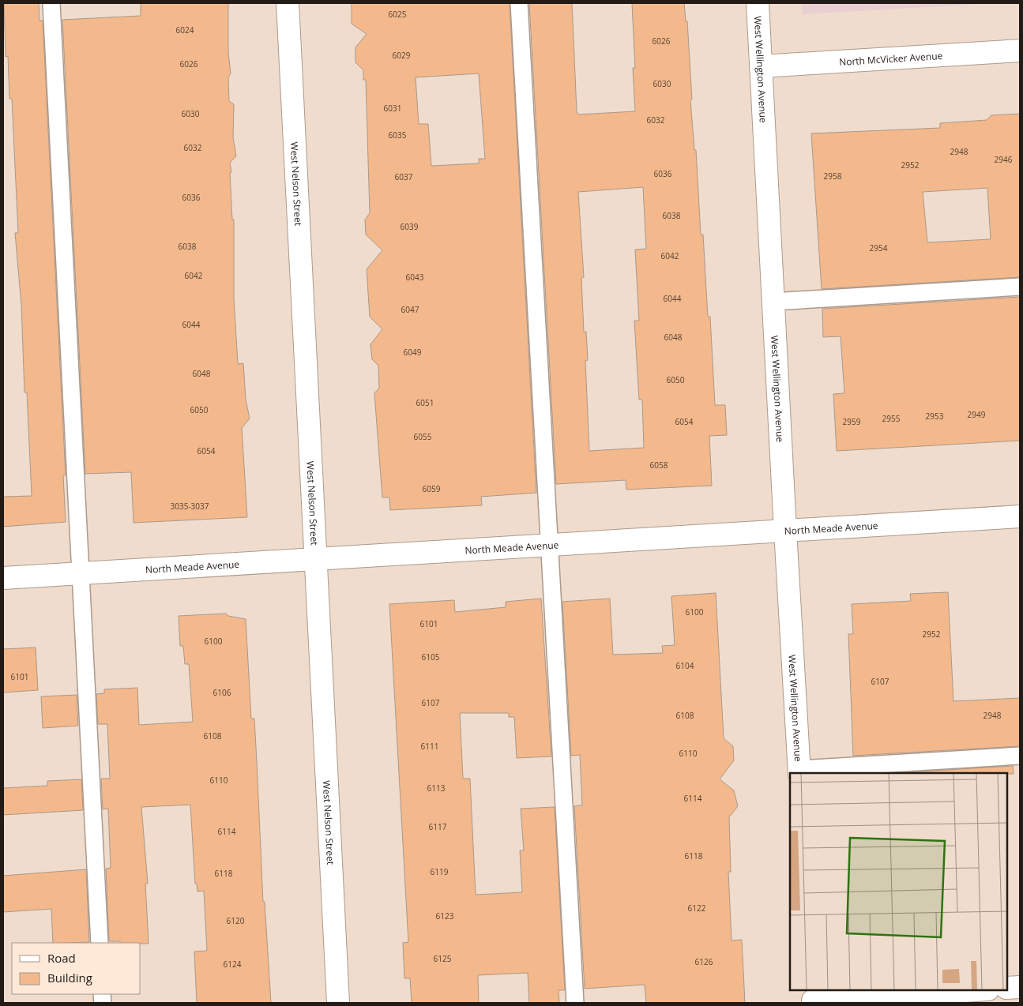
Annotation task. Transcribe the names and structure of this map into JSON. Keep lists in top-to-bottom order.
{
  "streets": {
    "street": [
      "North McVicker Avenue",
      "West Wellington Avenue",
      "West Nelson Street",
      "North Meade Avenue"
    ]
  },
  "crossings": [
    ["North McVicker Avenue", "West Wellington Avenue"],
    ["West Wellington Avenue", "North Meade Avenue"],
    ["West Nelson Street", "North Meade Avenue"]
  ],
  "house_numbers": [
    "6025",
    "6024",
    "6026",
    "6029",
    "6026",
    "6030",
    "6031",
    "6030",
    "6032",
    "6035",
    "6032",
    "2948",
    "2946",
    "2952",
    "6036",
    "2958",
    "6037",
    "6036",
    "6038",
    "6039",
    "6038",
    "2954",
    "6042",
    "6042",
    "6043",
    "6044",
    "6047",
    "6044",
    "6048",
    "6049",
    "6048",
    "6050",
    "6051",
    "6050",
    "2949",
    "2953",
    "2955",
    "6054",
    "2959",
    "6055",
    "6054",
    "6058",
    "6059",
    "3035-3037",
    "6100",
    "6101",
    "2952",
    "6100",
    "6105",
    "6104",
    "6101",
    "6107",
    "6106",
    "6107",
    "6108",
    "2948",
    "6108",
    "6111",
    "6110",
    "6110",
    "6113",
    "6114",
    "6117",
    "6114",
    "6118",
    "6119",
    "6118",
    "6122",
    "6123",
    "6120",
    "6125",
    "6126",
    "6124"
  ],
  "legend": ["Road", "Building"]
}
